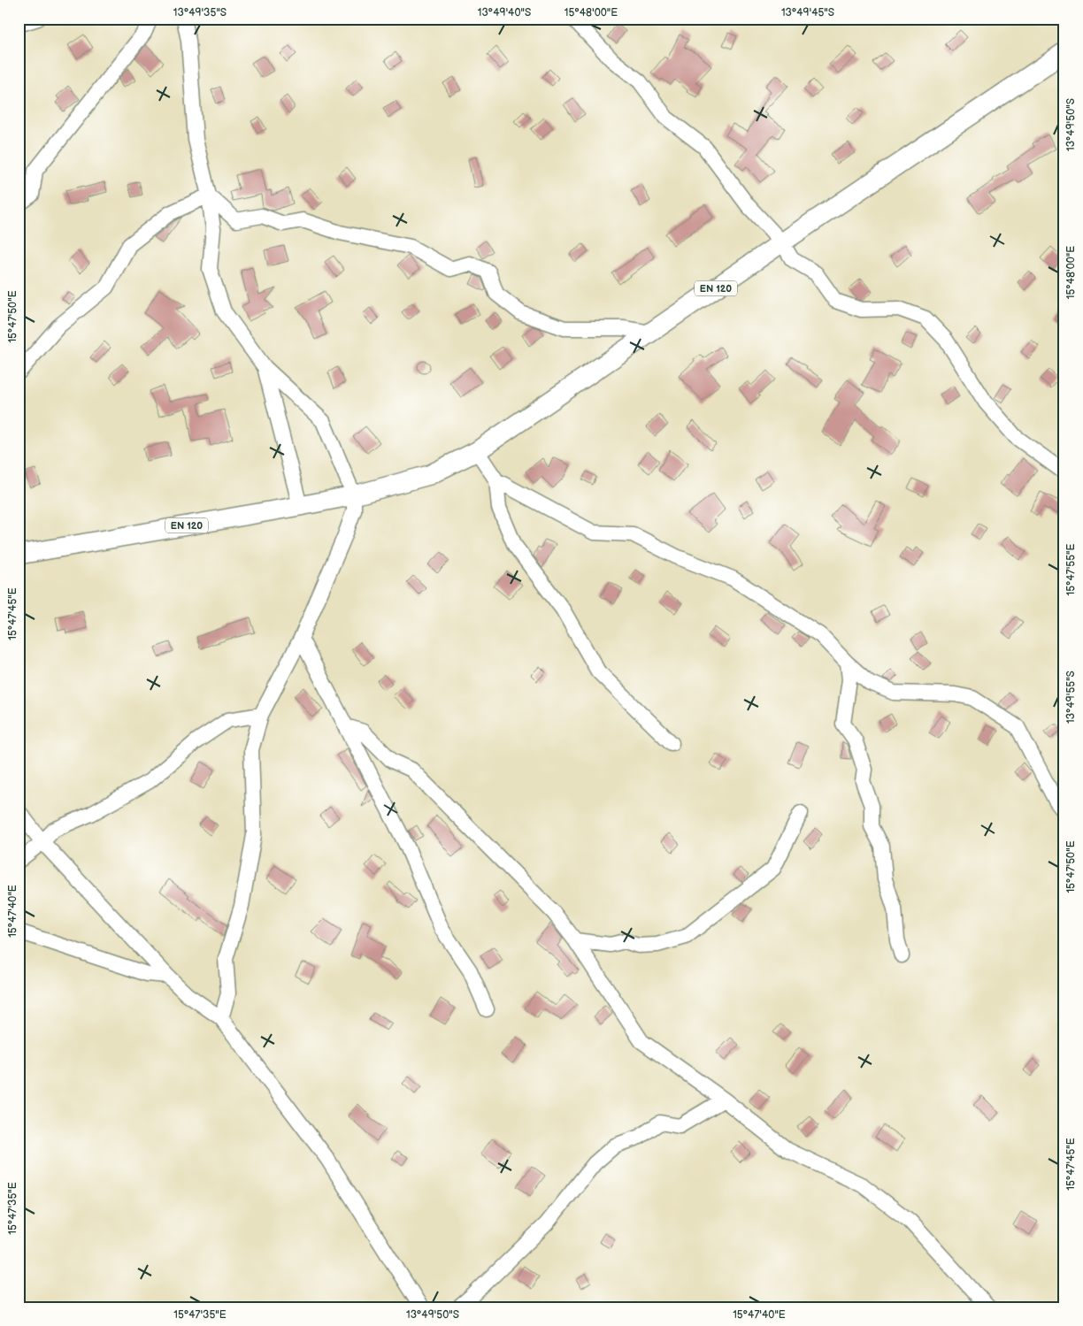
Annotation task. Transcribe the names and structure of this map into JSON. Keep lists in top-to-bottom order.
{
  "streets": {
    "main road": ["EN 120"]
  },
  "coordinates": [
    "13°49'35\"S",
    "13°49'40\"S",
    "15°48'00\"E",
    "13°49'45\"S",
    "13°49'50\"S",
    "15°47'50\"E",
    "15°47'55\"E",
    "15°47'45\"E",
    "13°49'55\"S",
    "15°47'40\"E",
    "15°47'35\"E"
  ]
}
